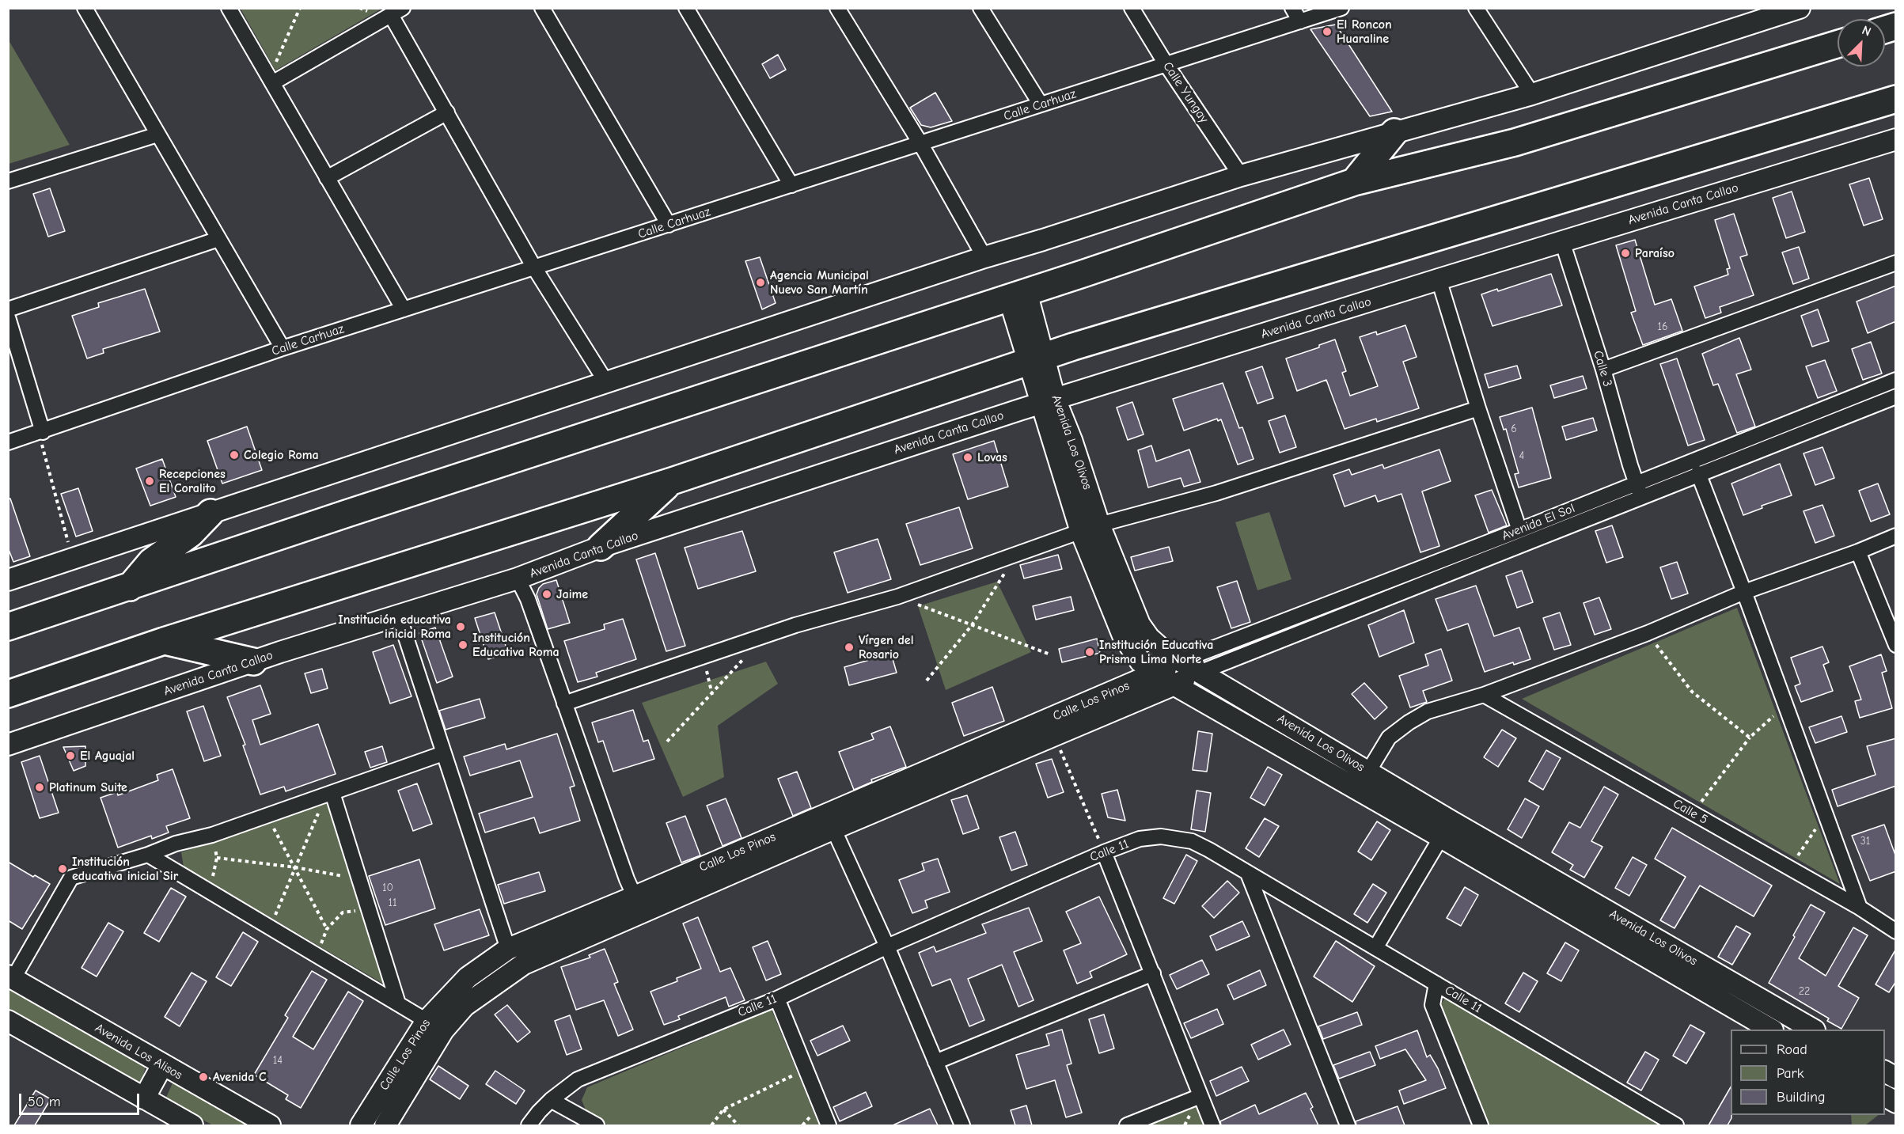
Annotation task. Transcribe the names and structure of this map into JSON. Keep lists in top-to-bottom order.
{
  "streets": {
    "main road": [
      "Avenida Canta Callao",
      "Avenida Los Olivos",
      "Calle Los Pinos",
      "Avenida Los Alisos"
    ],
    "street": [
      "Calle Yungay",
      "Calle Carhuaz",
      "Calle 3",
      "Avenida El Sol",
      "Calle 5",
      "Calle 11"
    ]
  },
  "crossings": [
    ["Calle Yungay", "Calle Carhuaz"],
    ["Avenida Canta Callao", "Calle 3"],
    ["Avenida Canta Callao", "Avenida Los Olivos"],
    ["Calle 3", "Avenida El Sol"],
    ["Avenida Los Olivos", "Avenida El Sol"],
    ["Avenida Los Olivos", "Calle Los Pinos"],
    ["Avenida El Sol", "Calle Los Pinos"]
  ],
  "places": [
    "El Roncon Huaraline",
    "Paraíso",
    "Agencia Municipal Nuevo San Martín",
    "Colegio Roma",
    "Lovas",
    "Recepciones El Coralito",
    "Jaime",
    "Institución educativa inicial Roma",
    "Institución Educativa Roma",
    "Vírgen del Rosario",
    "Institución Educativa Prisma Lima Norte",
    "El Aguajal",
    "Platinum Suite",
    "Institución educativa inicial Sir",
    "Avenida C"
  ],
  "house_numbers": [
    "16",
    "6",
    "4",
    "31",
    "10",
    "11",
    "22",
    "14"
  ],
  "legend": ["Road", "Park", "Building"],
  "scale_bar": "50 m",
  "north": "top right"
}
